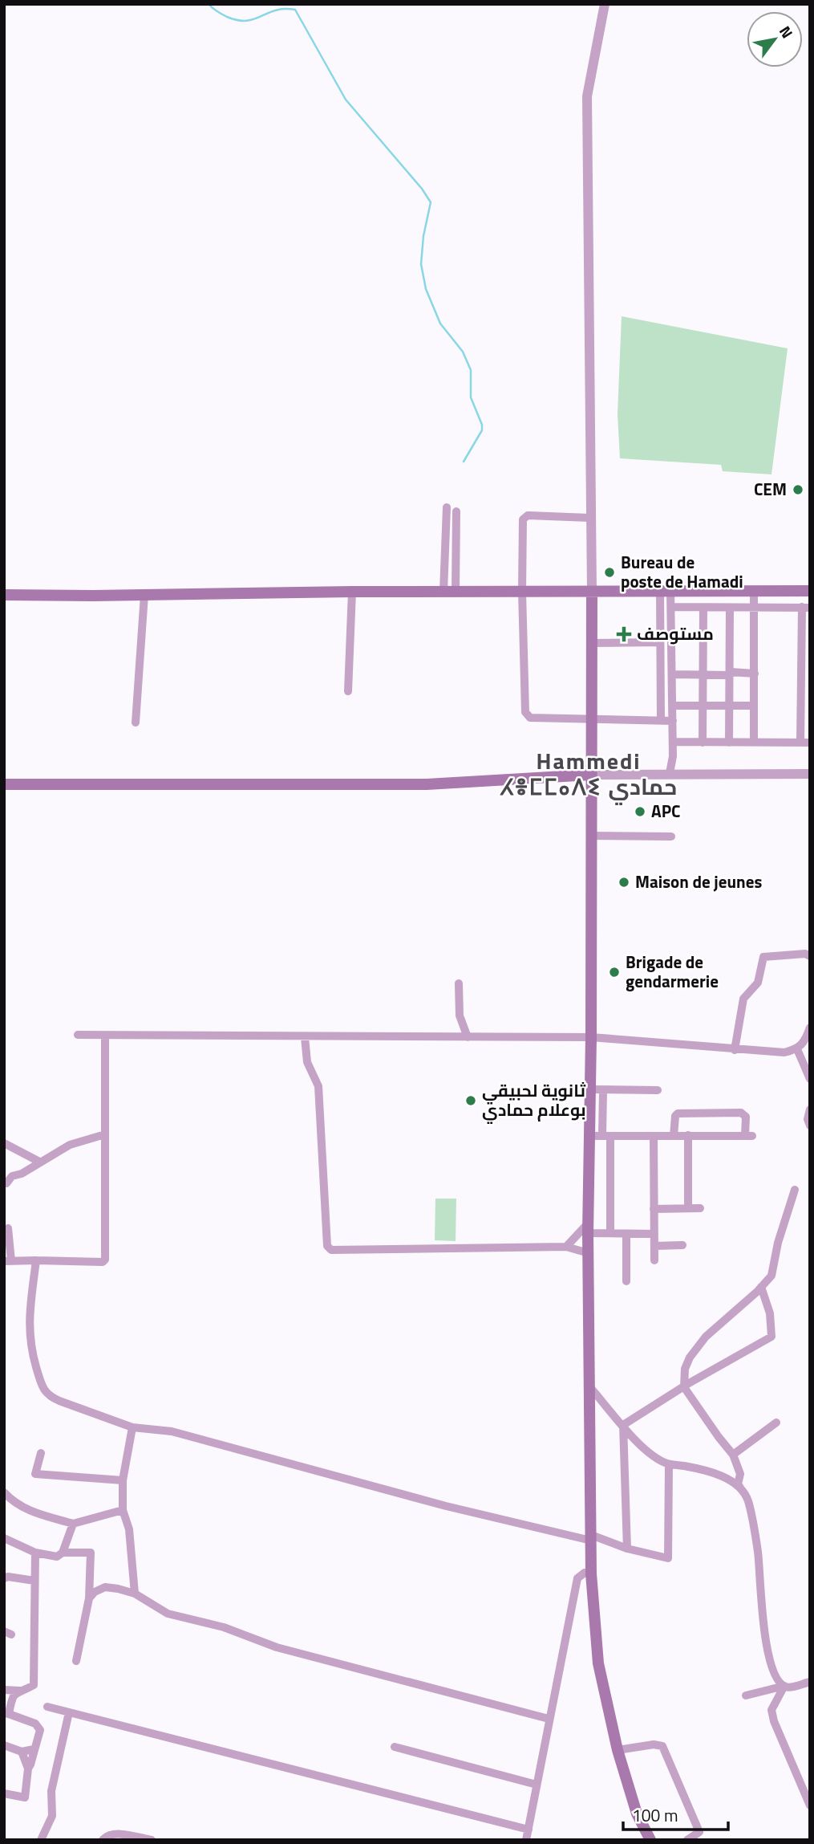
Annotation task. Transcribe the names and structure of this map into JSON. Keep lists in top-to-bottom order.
{
  "districts": ["Hammedi ⵃⴻⵎⵎⴰⴷⵉ حمادي"],
  "places": {
    "other": [
      "CEM",
      "Bureau de poste de Hamadi",
      "APC",
      "Maison de jeunes",
      "Brigade de gendarmerie",
      "ثانوية لحبيقي بوعلام حمادي"
    ],
    "health": ["مستوصف"]
  },
  "scale_bar": "100 m",
  "north": "top right"
}
